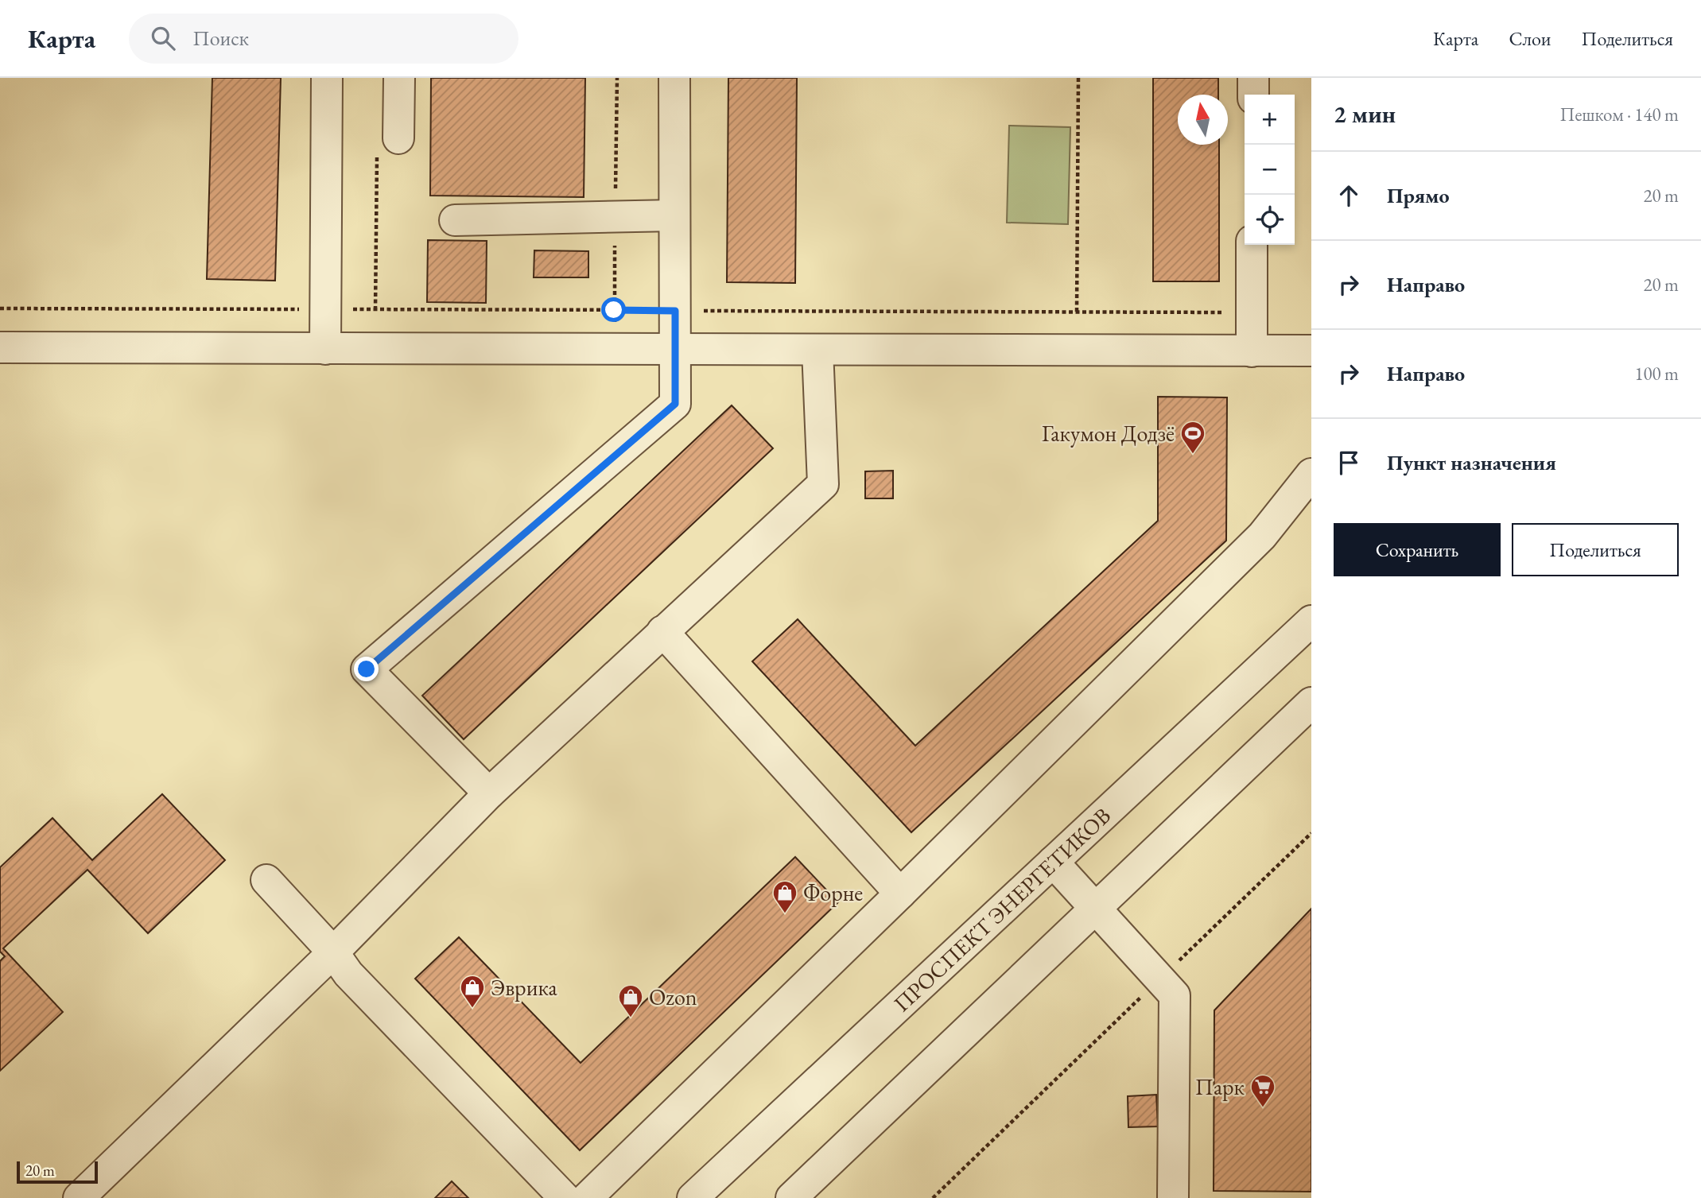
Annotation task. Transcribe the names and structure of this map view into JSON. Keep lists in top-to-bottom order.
{
  "streets": {
    "street": ["ПРОСПЕКТ ЭНЕРГЕТИКОВ"]
  },
  "places": {
    "sports": ["Гакумон Додзё"],
    "shop": ["Форне", "Эврика", "Ozon"],
    "supermarket": ["Парк"]
  },
  "scale_bar": "20 m",
  "north": "top",
  "page": {
    "header": "Карта",
    "search": "Поиск",
    "nav": ["Карта", "Слои", "Поделиться"],
    "heading": ["2 мин", "Пешком · 140 m"],
    "map_buttons": ["+", "−"],
    "list": [
      ["Прямо", "20 m"],
      ["Направо", "20 m"],
      ["Направо", "100 m"],
      "Пункт назначения"
    ],
    "buttons": ["Сохранить", "Поделиться"],
    "scale": "20 m"
  }
}
